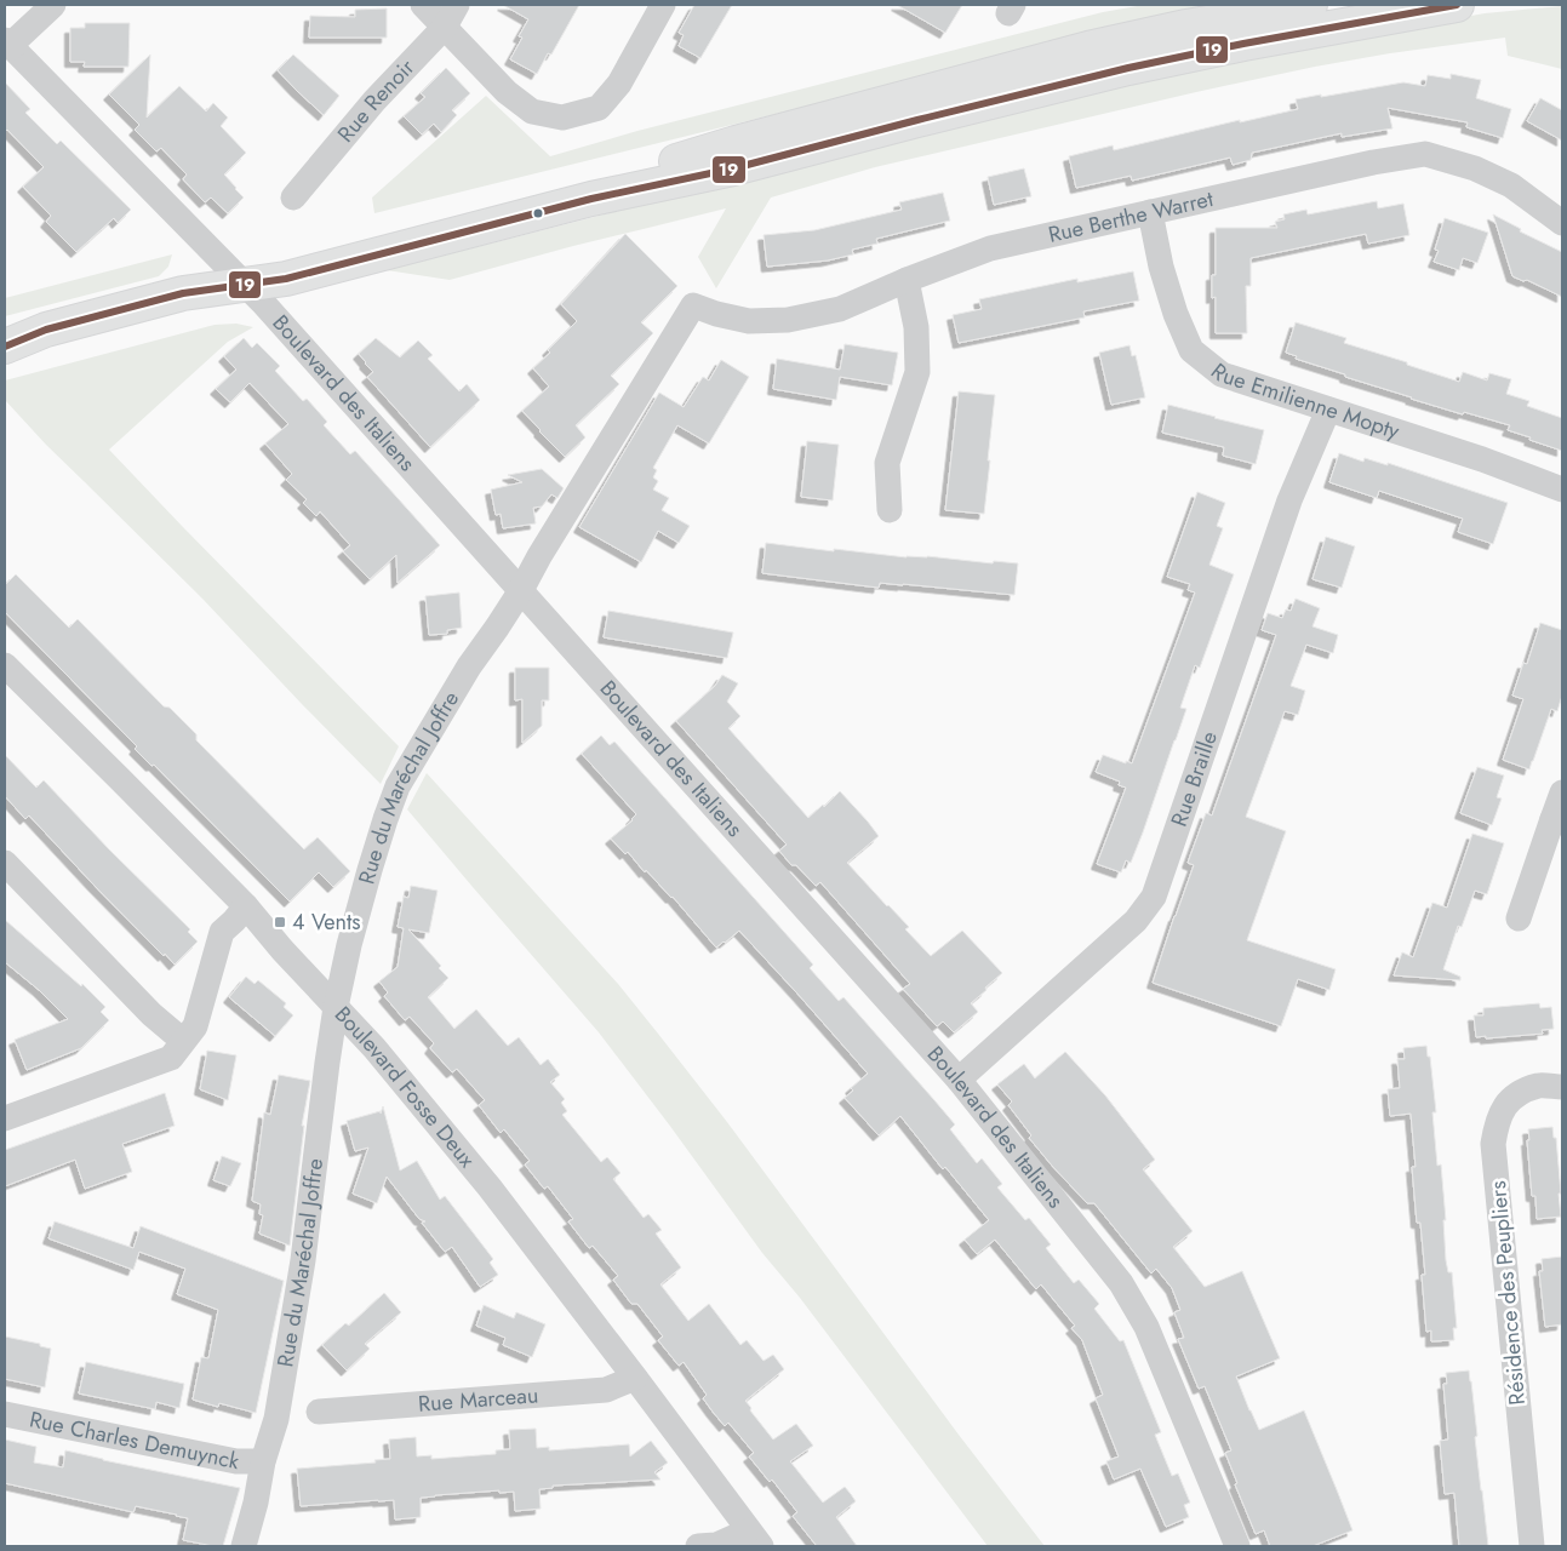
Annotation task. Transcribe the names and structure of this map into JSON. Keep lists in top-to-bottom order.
{
  "streets": {
    "street": [
      "Rue Renoir",
      "Rue Berthe Warret",
      "Boulevard des Italiens",
      "Rue Emilienne Mopty",
      "Rue Braille",
      "Rue du Maréchal Joffre",
      "Boulevard Fosse Deux",
      "Résidence des Peupliers",
      "Rue Marceau",
      "Rue Charles Demuynck"
    ]
  },
  "crossings": [
    ["Rue Berthe Warret", "Rue Emilienne Mopty"],
    ["Rue Berthe Warret", "Rue du Maréchal Joffre"],
    ["Boulevard des Italiens", "Rue Braille"],
    ["Boulevard des Italiens", "Rue du Maréchal Joffre"],
    ["Rue Emilienne Mopty", "Rue Braille"],
    ["Rue du Maréchal Joffre", "Boulevard Fosse Deux"],
    ["Rue du Maréchal Joffre", "Rue Charles Demuynck"],
    ["Boulevard Fosse Deux", "Rue Marceau"]
  ],
  "places": {
    "transit": ["4 Vents"]
  },
  "lines": ["transit line 19"]
}
